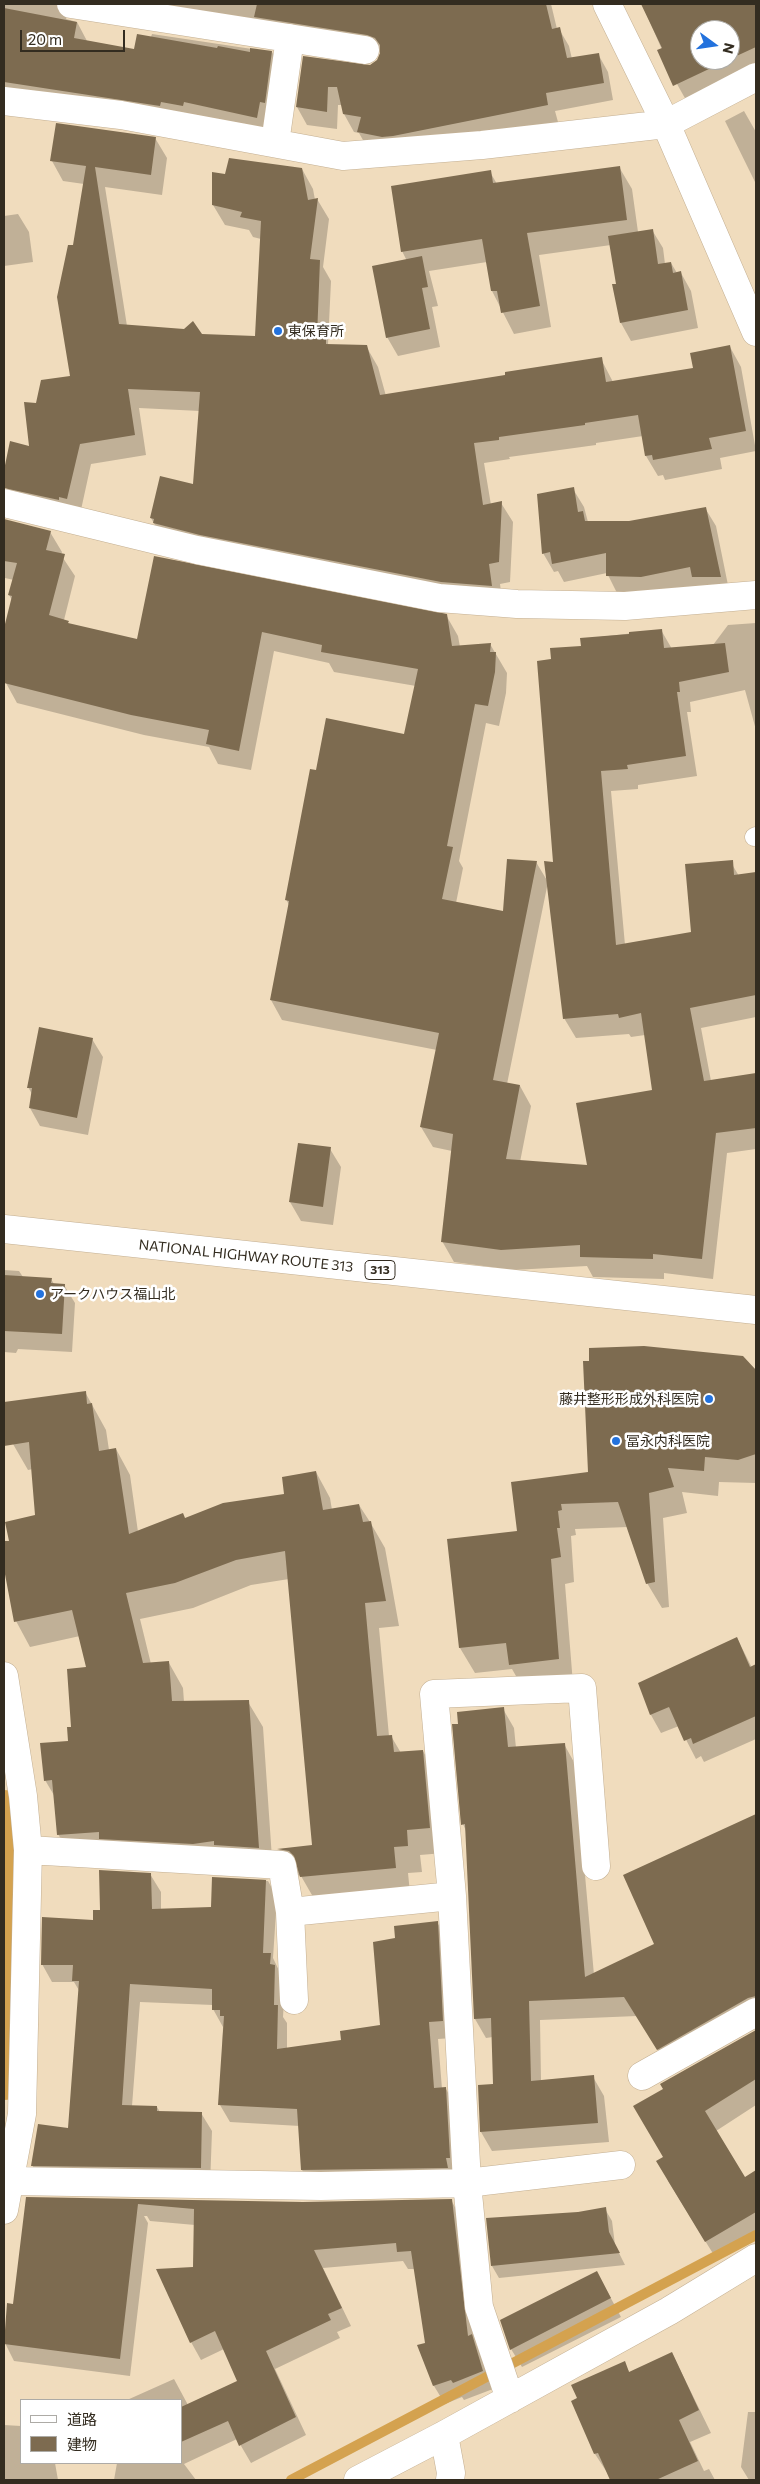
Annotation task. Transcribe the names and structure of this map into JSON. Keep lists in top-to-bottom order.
{
  "streets": {
    "main road": ["NATIONAL HIGHWAY ROUTE 313", "313"]
  },
  "places": [
    "東保育所",
    "アークハウス福山北",
    "藤井整形形成外科医院",
    "冨永内科医院"
  ],
  "legend": ["道路", "建物"],
  "scale_bar": "20 m",
  "north": "right"
}
